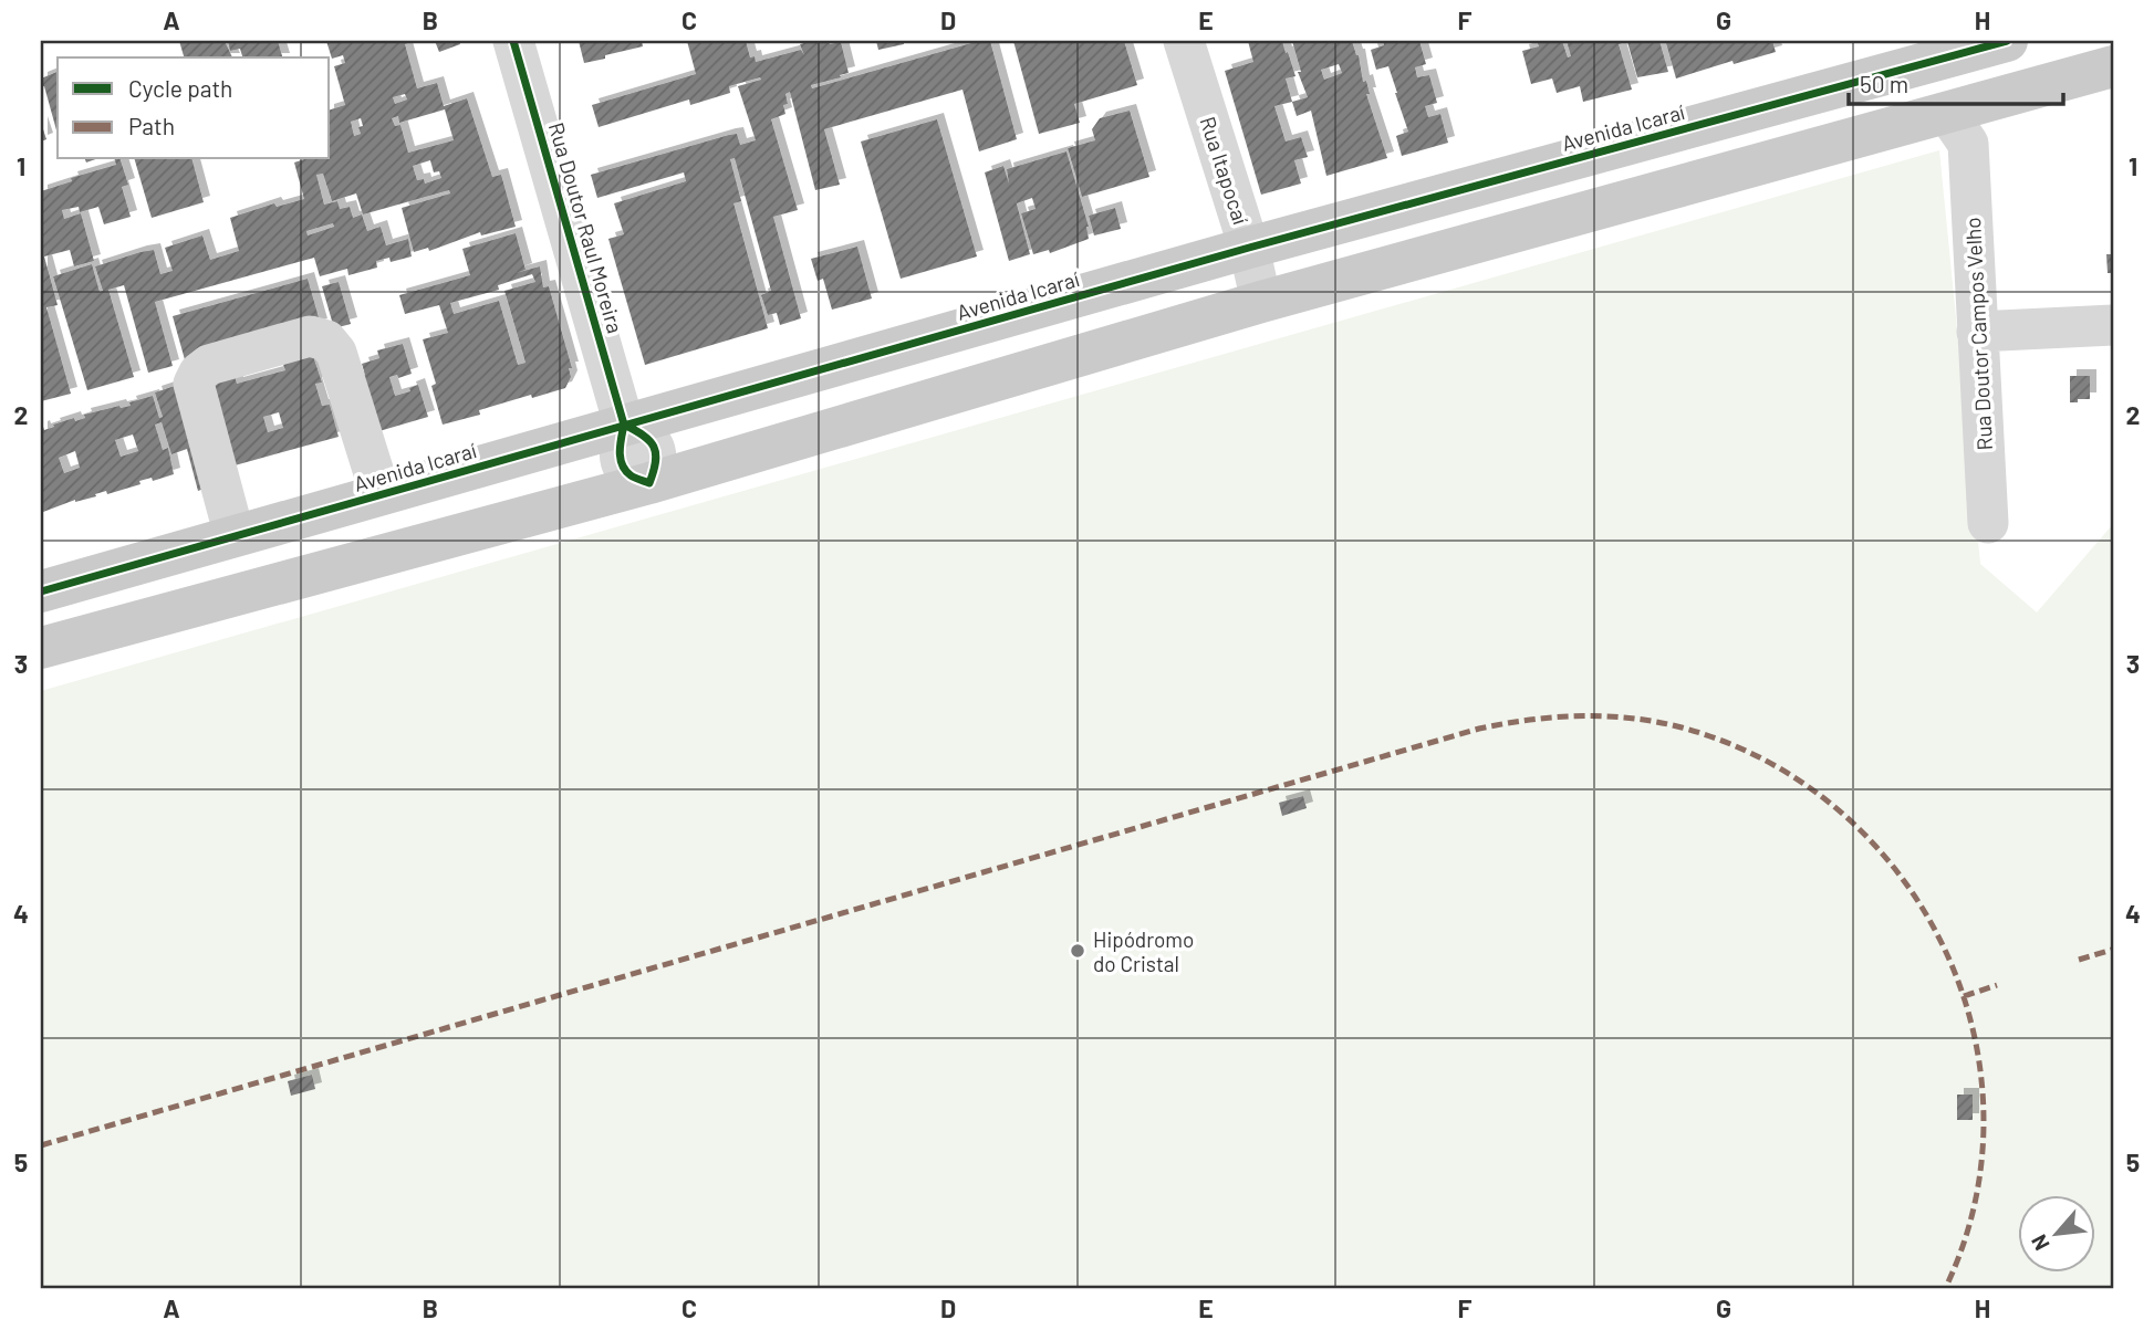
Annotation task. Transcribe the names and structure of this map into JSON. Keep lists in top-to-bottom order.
{
  "streets": {
    "main road": ["Avenida Icaraí", "Rua Doutor Campos Velho"],
    "street": ["Rua Itapocaí", "Rua Doutor Raul Moreira"]
  },
  "crossings": [
    ["Avenida Icaraí", "Rua Itapocaí"],
    ["Avenida Icaraí", "Rua Doutor Raul Moreira"],
    ["Avenida Icaraí", "Rua Doutor Campos Velho"]
  ],
  "places": ["Hipódromo do Cristal"],
  "legend": ["Cycle path", "Path"],
  "scale_bar": "50 m",
  "north": "bottom left",
  "grid": {
    "columns": [
      "A",
      "B",
      "C",
      "D",
      "E",
      "F",
      "G",
      "H"
    ],
    "rows": [
      "1",
      "2",
      "3",
      "4",
      "5"
    ]
  }
}
